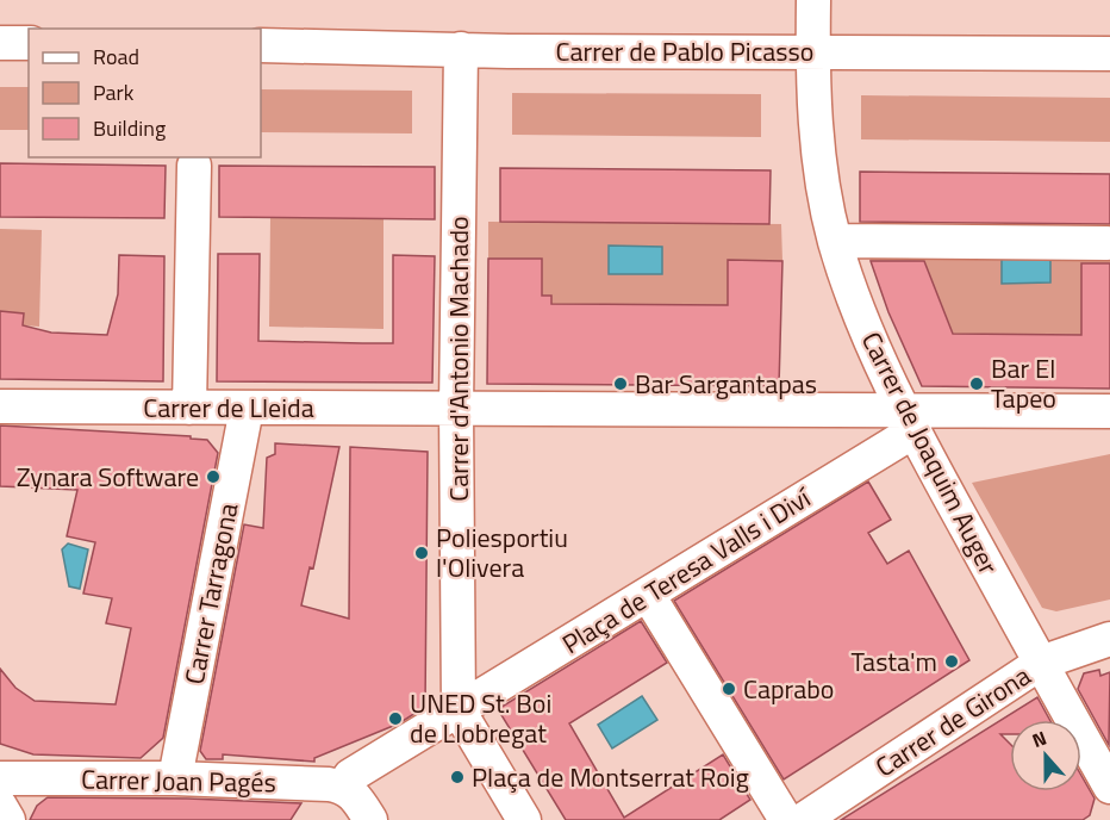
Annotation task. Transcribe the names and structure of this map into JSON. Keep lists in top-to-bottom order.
{
  "streets": {
    "street": [
      "Carrer de Pablo Picasso",
      "Carrer d'Antonio Machado",
      "Carrer de Lleida",
      "Carrer de Joaquim Auger",
      "Plaça de Teresa Valls i Diví",
      "Carrer Tarragona",
      "Carrer de Girona",
      "Carrer Joan Pagés"
    ]
  },
  "crossings": [
    ["Carrer de Pablo Picasso", "Carrer d'Antonio Machado"],
    ["Carrer de Pablo Picasso", "Carrer de Joaquim Auger"],
    ["Carrer d'Antonio Machado", "Carrer de Lleida"],
    ["Carrer d'Antonio Machado", "Plaça de Teresa Valls i Diví"],
    ["Carrer de Lleida", "Carrer Tarragona"],
    ["Carrer de Joaquim Auger", "Plaça de Teresa Valls i Diví"],
    ["Carrer de Joaquim Auger", "Carrer de Girona"],
    ["Carrer Tarragona", "Carrer Joan Pagés"]
  ],
  "places": [
    "Bar Sargantapas",
    "Bar El Tapeo",
    "Zynara Software",
    "Poliesportiu l'Olivera",
    "Tasta'm",
    "Caprabo",
    "UNED St. Boi de Llobregat",
    "Plaça de Montserrat Roig"
  ],
  "legend": ["Road", "Park", "Building"],
  "north": "top"
}
